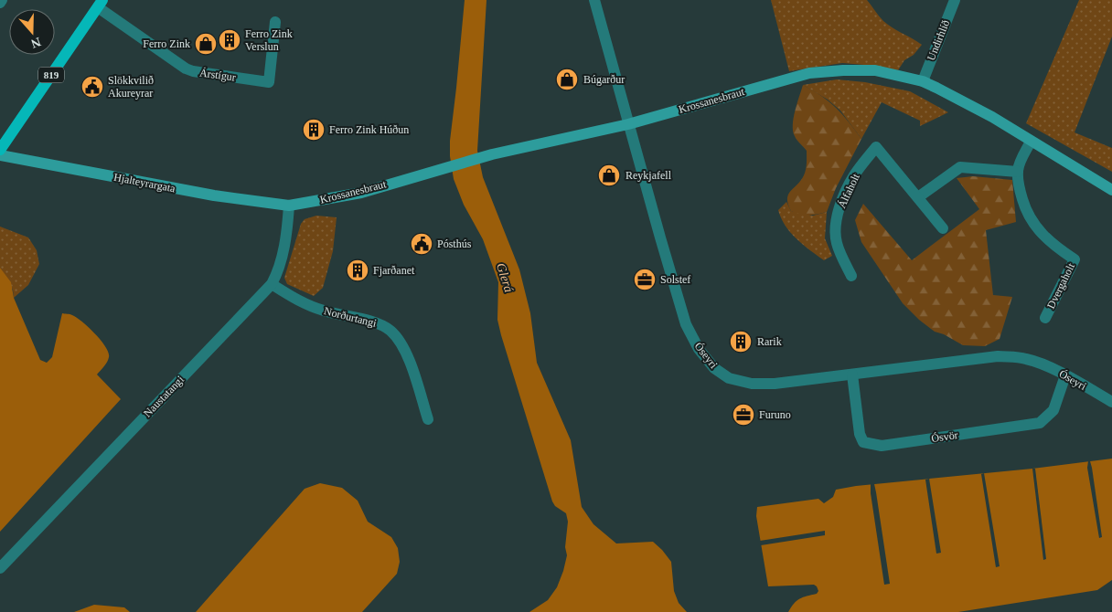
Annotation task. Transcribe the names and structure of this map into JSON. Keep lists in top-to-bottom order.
{
  "streets": {
    "main road": ["819"],
    "street": [
      "Undirhlíð",
      "Árstígur",
      "Krossanesbraut",
      "Hjalteyrargata",
      "Álfaholt",
      "Dvergaholt",
      "Norðurtangi",
      "Óseyri",
      "Naustatangi",
      "Ósvör"
    ]
  },
  "crossings": [
    ["Undirhlíð", "Krossanesbraut"],
    ["819", "Árstígur"],
    ["Krossanesbraut", "Hjalteyrargata"],
    ["Krossanesbraut", "Dvergaholt"],
    ["Krossanesbraut", "Óseyri"],
    ["Krossanesbraut", "Naustatangi"],
    ["Hjalteyrargata", "Naustatangi"],
    ["Norðurtangi", "Naustatangi"],
    ["Óseyri", "Ósvör"]
  ],
  "water": ["Glerá"],
  "places": {
    "building": [
      "Ferro Zink Verslun",
      "Ferro Zink Húðun",
      "Fjarðanet",
      "Rarik"
    ],
    "shop": ["Ferro Zink", "Búgarður", "Reykjafell"],
    "public building": ["Slökkvilið Akureyrar", "Pósthús"],
    "office": ["Solstef", "Furuno"]
  },
  "north": "bottom"
}
